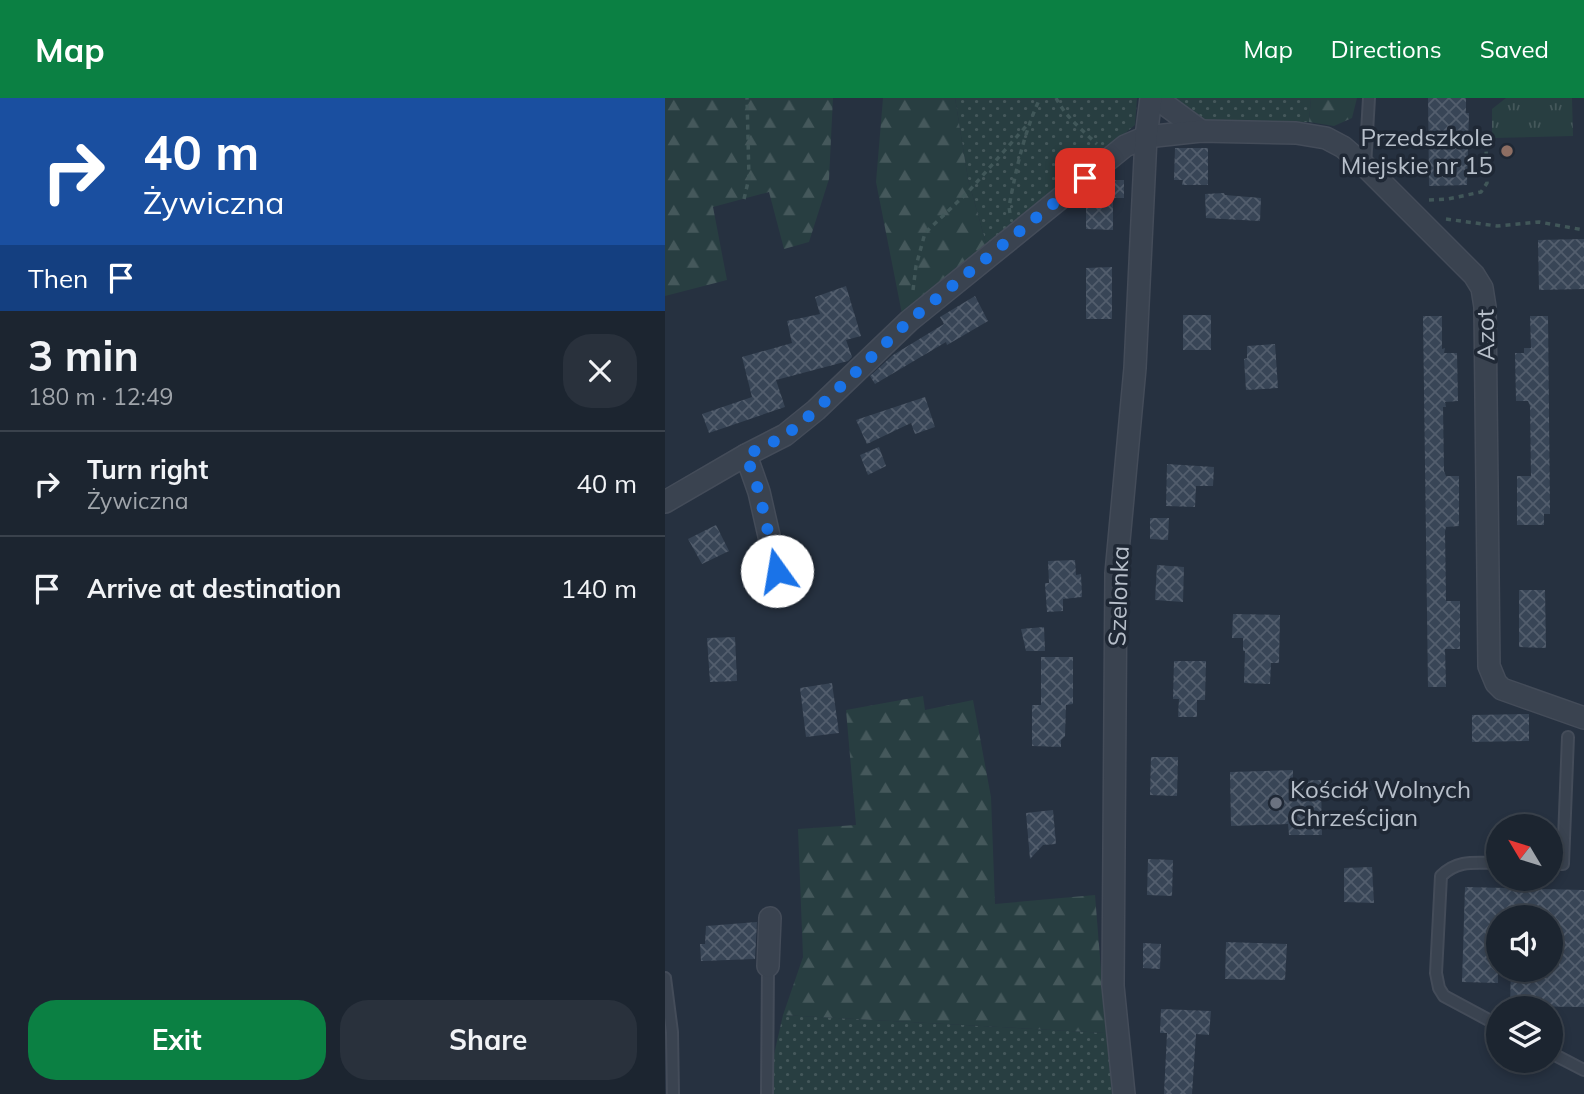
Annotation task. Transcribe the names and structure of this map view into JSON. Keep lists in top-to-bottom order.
{
  "streets": {
    "street": ["Azot", "Szelonka"]
  },
  "crossings": [
    ["Azot", "Szelonka"]
  ],
  "places": ["Przedszkole Miejskie nr 15", "Kościół Wolnych Chrześcijan"],
  "north": "top left",
  "page": {
    "header": "Map",
    "nav": ["Map", "Directions", "Saved"],
    "turn": ["40 m", "Żywiczna"],
    "then": "Then",
    "heading": ["3 min", "180 m · 12:49"],
    "list": [
      {
        "name": "Turn right",
        "note": "Żywiczna",
        "value": "40 m"
      },
      {
        "name": "Arrive at destination",
        "value": "140 m"
      }
    ],
    "buttons": ["Exit", "Share"]
  }
}
